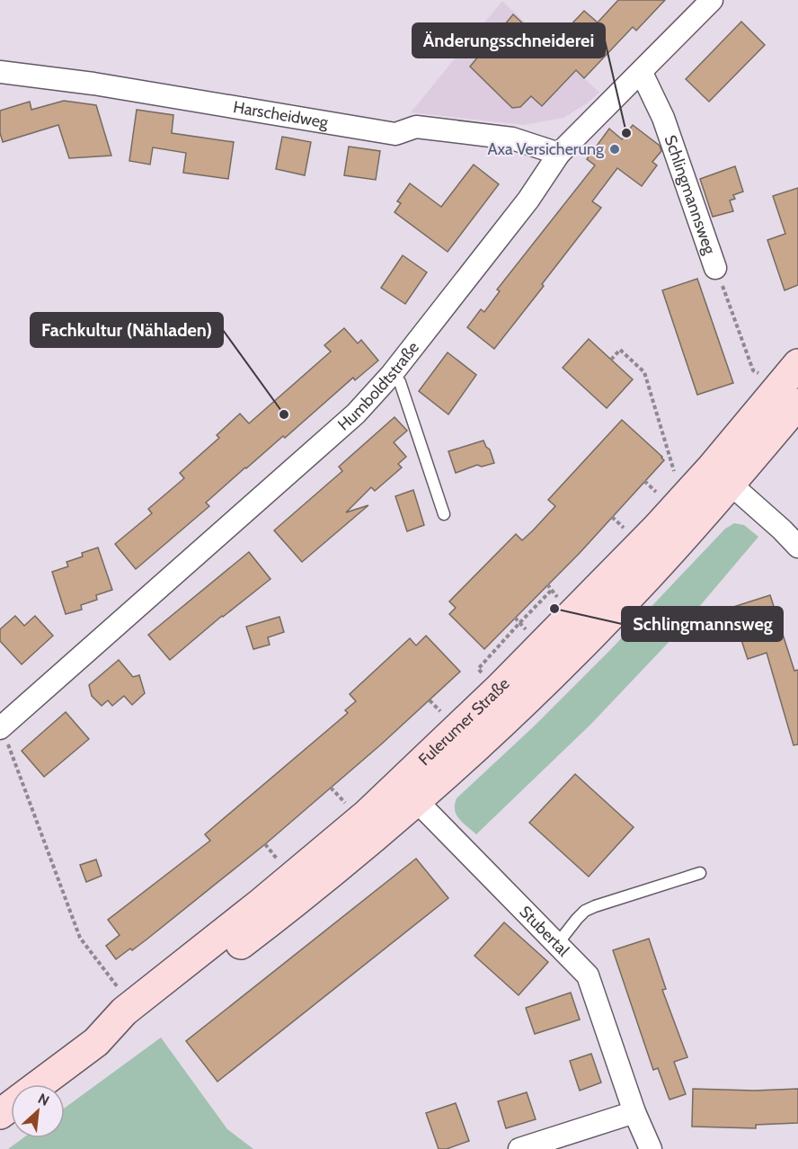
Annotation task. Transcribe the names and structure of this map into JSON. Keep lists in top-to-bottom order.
{
  "streets": {
    "main road": ["Fulerumer Straße"],
    "street": [
      "Harscheidweg",
      "Schlingmannsweg",
      "Humboldtstraße",
      "Stubertal"
    ]
  },
  "crossings": [
    ["Harscheidweg", "Humboldtstraße"],
    ["Schlingmannsweg", "Humboldtstraße"],
    ["Fulerumer Straße", "Stubertal"]
  ],
  "places": [
    "Änderungsschneiderei",
    "Axa Versicherung",
    "Fachkultur (Nähladen)",
    "Schlingmannsweg"
  ],
  "north": "top right"
}
